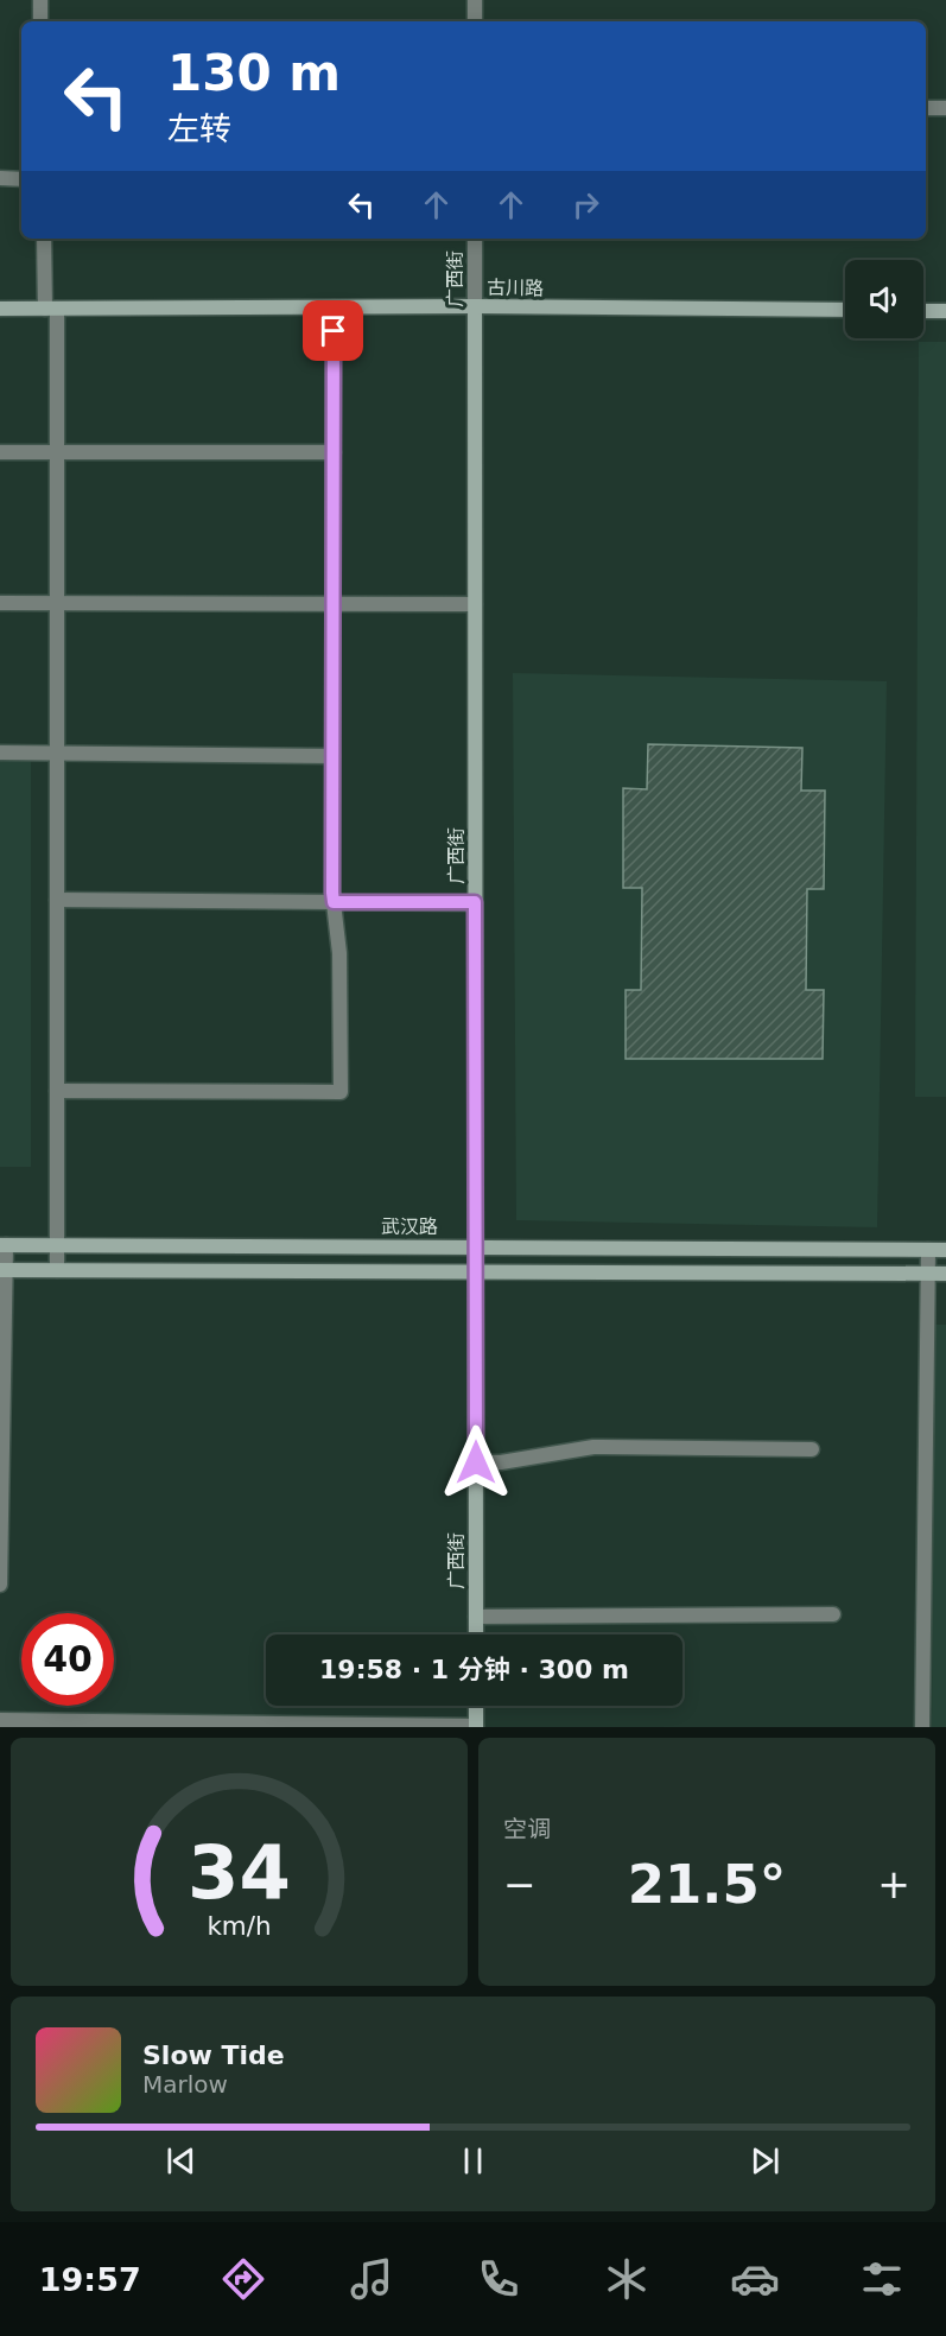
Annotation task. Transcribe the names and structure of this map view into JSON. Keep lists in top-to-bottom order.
{
  "streets": {
    "street": ["广西街", "古川路", "武汉路"]
  },
  "crossings": [
    ["广西街", "古川路"],
    ["广西街", "武汉路"]
  ],
  "page": {
    "turn": ["130 m", "左转"],
    "limit": "40",
    "trip": "19:58 · 1 分钟 · 300 m",
    "tile": "空调",
    "heat": ["−", "21.5°", "+"],
    "song": ["Slow Tide", "Marlow"],
    "tabs": "19:57",
    "gauge": ["34", "km/h"]
  }
}
